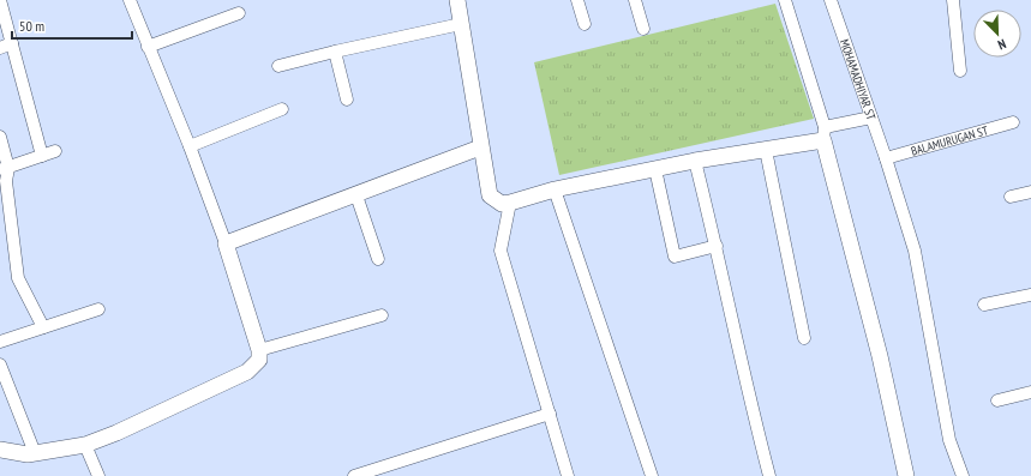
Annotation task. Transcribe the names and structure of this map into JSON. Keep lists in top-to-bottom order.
{
  "streets": {
    "street": ["MOHAMADHIYAR ST", "BALAMURUGAN ST"]
  },
  "crossings": [
    ["MOHAMADHIYAR ST", "BALAMURUGAN ST"]
  ],
  "scale_bar": "50 m",
  "north": "bottom right"
}
